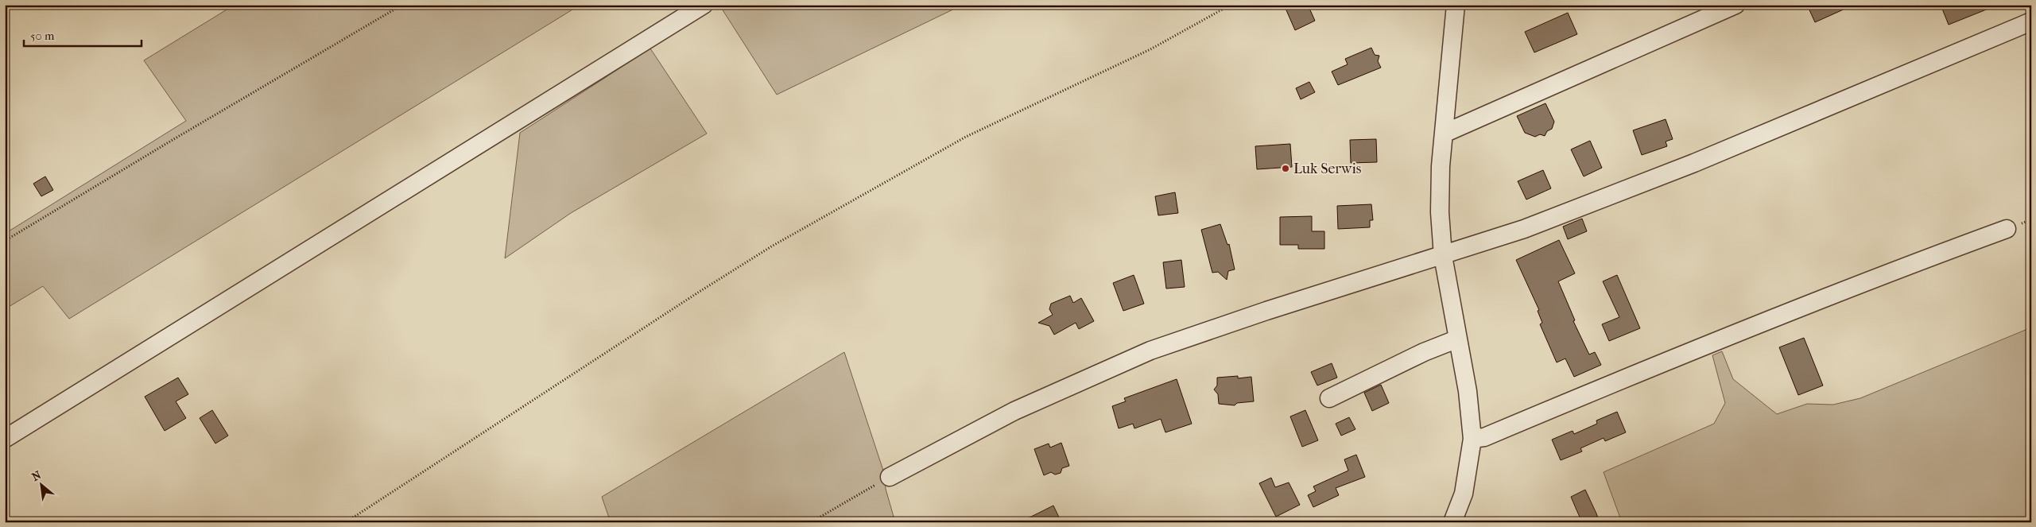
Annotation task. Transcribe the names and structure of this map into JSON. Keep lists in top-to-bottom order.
{
  "places": ["Luk Serwis"],
  "scale_bar": "50 m",
  "north": "top left"
}
